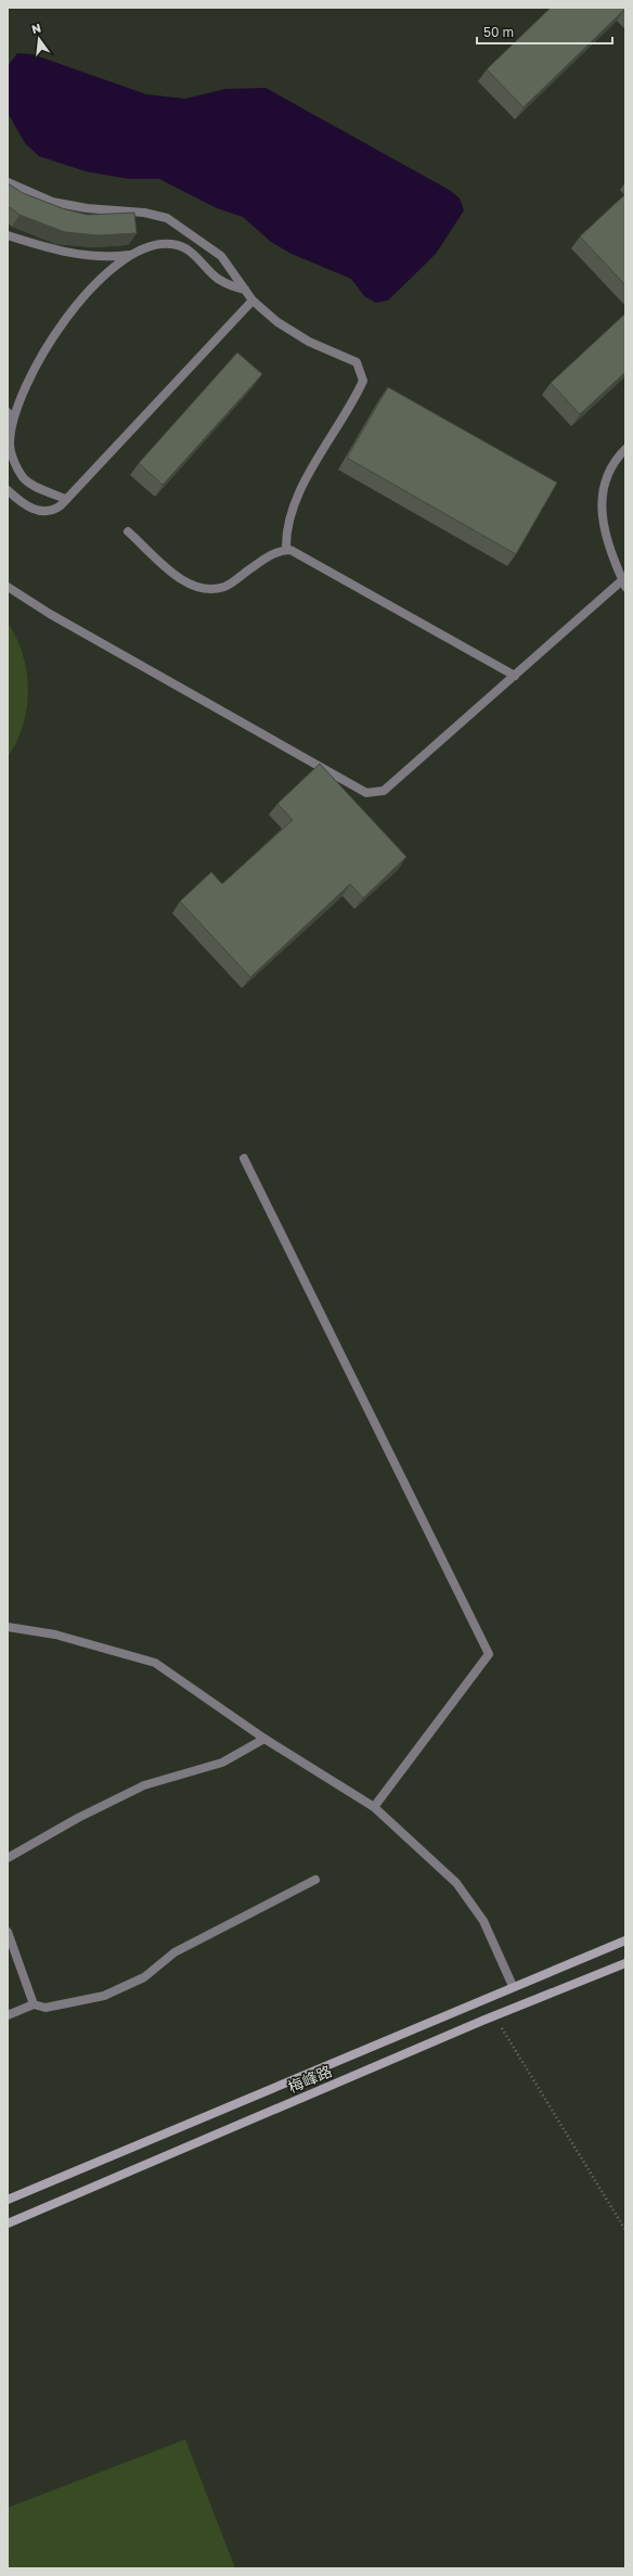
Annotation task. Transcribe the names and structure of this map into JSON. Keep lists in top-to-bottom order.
{
  "streets": {
    "main road": ["梅峰路"]
  },
  "scale_bar": "50 m",
  "north": "top"
}
